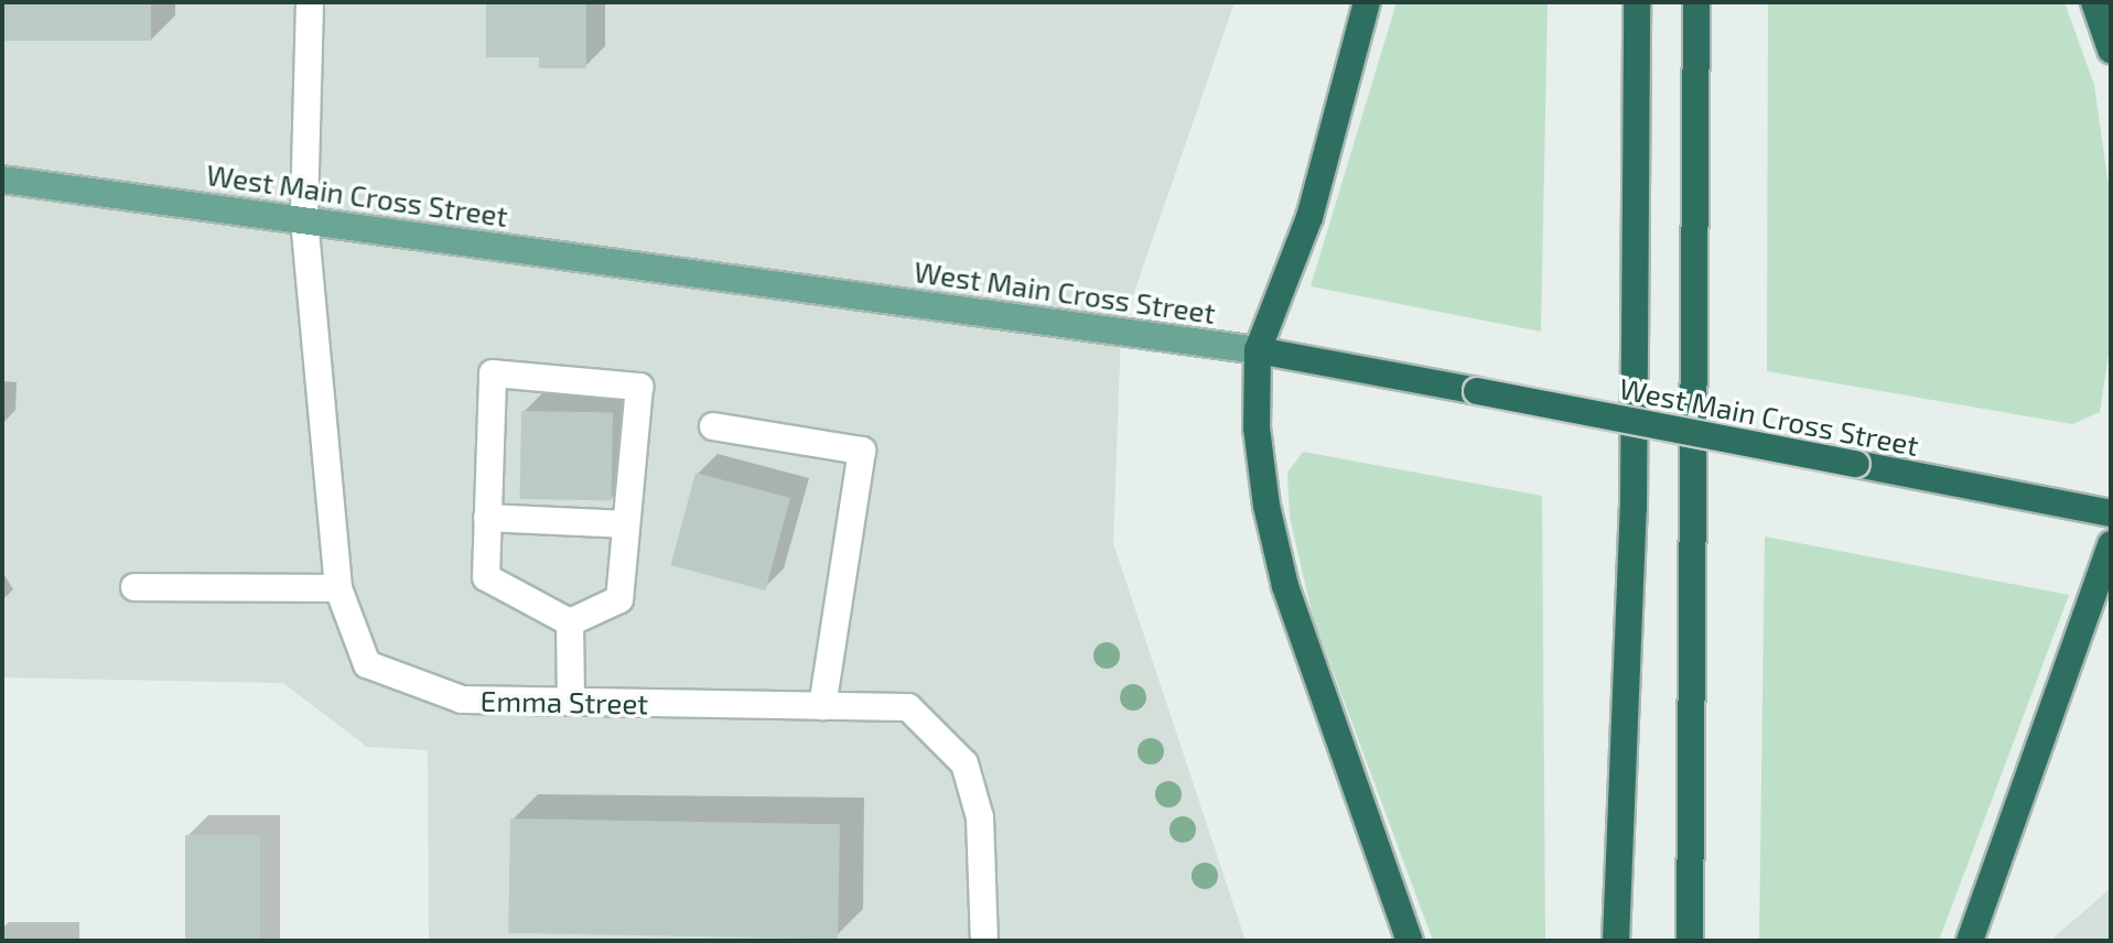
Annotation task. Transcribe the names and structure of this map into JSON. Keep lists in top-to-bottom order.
{
  "streets": {
    "highway": ["West Main Cross Street"],
    "street": ["Emma Street"]
  },
  "crossings": [
    ["West Main Cross Street", "Emma Street"]
  ]
}
